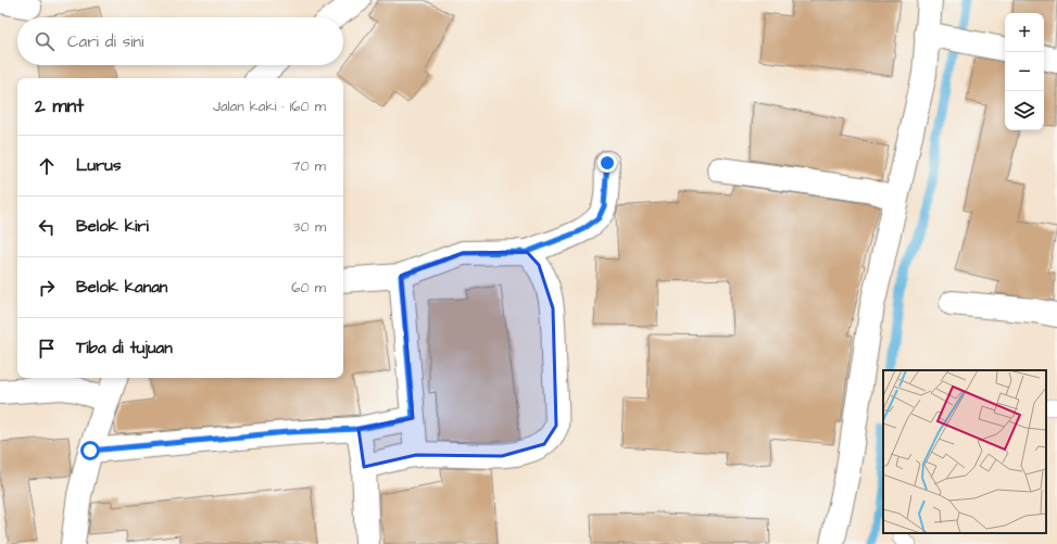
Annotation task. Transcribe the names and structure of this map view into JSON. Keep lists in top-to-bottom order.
{
  "page": {
    "map_buttons": ["+", "−"],
    "search": "Cari di sini",
    "heading": ["2 mnt", "Jalan kaki · 160 m"],
    "list": [
      ["Lurus", "70 m"],
      ["Belok kiri", "30 m"],
      ["Belok kanan", "60 m"],
      "Tiba di tujuan"
    ]
  }
}
